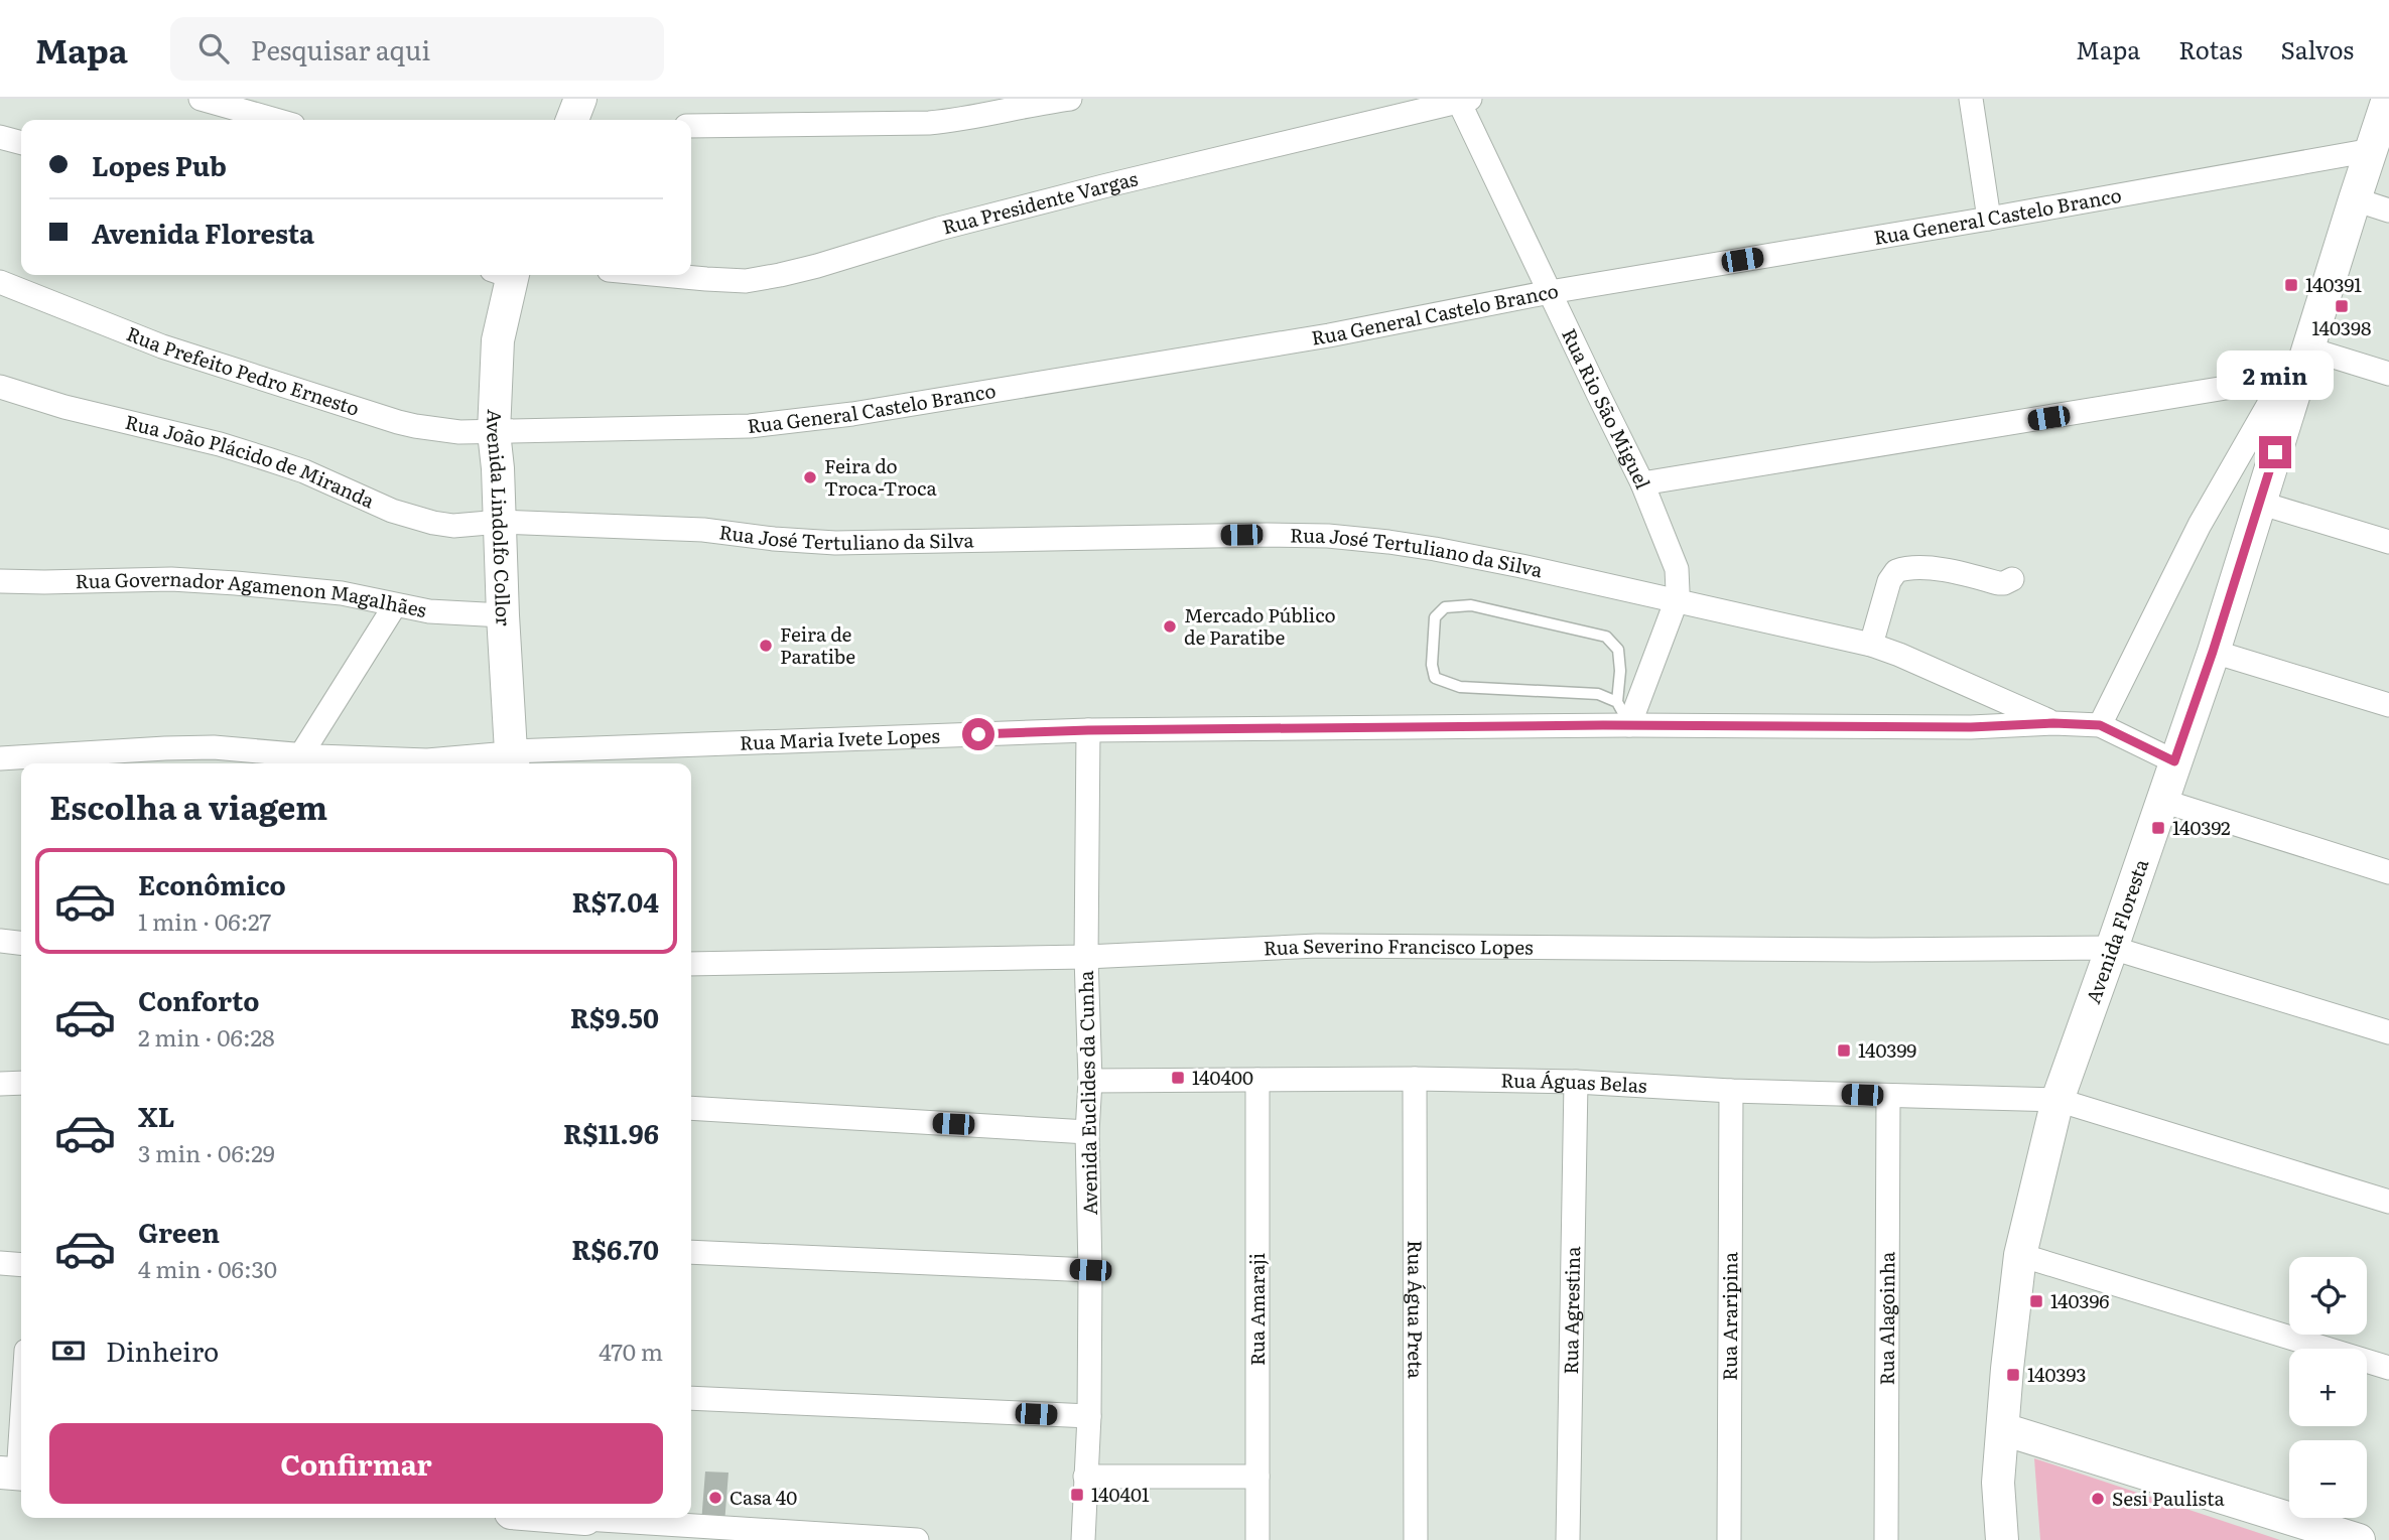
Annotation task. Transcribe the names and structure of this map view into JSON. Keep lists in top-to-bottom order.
{
  "streets": {
    "street": [
      "Rua Presidente Vargas",
      "Rua General Castelo Branco",
      "Rua Prefeito Pedro Ernesto",
      "Rua Rio São Miguel",
      "Rua João Plácido de Miranda",
      "Avenida Lindolfo Collor",
      "Rua José Tertuliano da Silva",
      "Rua Governador Agamenon Magalhães",
      "Rua Maria Ivete Lopes",
      "Avenida Floresta",
      "Rua Severino Francisco Lopes",
      "Rua Águas Belas",
      "Avenida Euclides da Cunha",
      "Rua Amaraji",
      "Rua Água Preta",
      "Rua Agrestina",
      "Rua Araripina",
      "Rua Alagoinha"
    ]
  },
  "crossings": [
    ["Rua Presidente Vargas", "Rua Rio São Miguel"],
    ["Rua General Castelo Branco", "Rua Prefeito Pedro Ernesto"],
    ["Rua General Castelo Branco", "Rua Rio São Miguel"],
    ["Rua General Castelo Branco", "Avenida Lindolfo Collor"],
    ["Rua General Castelo Branco", "Avenida Floresta"],
    ["Rua Prefeito Pedro Ernesto", "Avenida Lindolfo Collor"],
    ["Rua Rio São Miguel", "Rua José Tertuliano da Silva"],
    ["Rua Rio São Miguel", "Rua Maria Ivete Lopes"],
    ["Rua João Plácido de Miranda", "Avenida Lindolfo Collor"],
    ["Rua João Plácido de Miranda", "Rua José Tertuliano da Silva"],
    ["Avenida Lindolfo Collor", "Rua José Tertuliano da Silva"],
    ["Avenida Lindolfo Collor", "Rua Governador Agamenon Magalhães"],
    ["Avenida Lindolfo Collor", "Rua Maria Ivete Lopes"],
    ["Rua José Tertuliano da Silva", "Rua Maria Ivete Lopes"],
    ["Rua Maria Ivete Lopes", "Avenida Floresta"],
    ["Rua Maria Ivete Lopes", "Avenida Euclides da Cunha"],
    ["Avenida Floresta", "Rua Severino Francisco Lopes"],
    ["Avenida Floresta", "Rua Águas Belas"],
    ["Rua Severino Francisco Lopes", "Avenida Euclides da Cunha"],
    ["Rua Águas Belas", "Avenida Euclides da Cunha"],
    ["Rua Águas Belas", "Rua Amaraji"],
    ["Rua Águas Belas", "Rua Água Preta"],
    ["Rua Águas Belas", "Rua Agrestina"],
    ["Rua Águas Belas", "Rua Araripina"],
    ["Rua Águas Belas", "Rua Alagoinha"]
  ],
  "places": {
    "transit": [
      "140391",
      "140398",
      "140392",
      "140399",
      "140400",
      "140396",
      "140393",
      "140401"
    ],
    "other": [
      "Feira do Troca-Troca",
      "Mercado Público de Paratibe",
      "Feira de Paratibe",
      "Casa 40",
      "Sesi Paulista"
    ]
  },
  "page": {
    "header": "Mapa",
    "search": "Pesquisar aqui",
    "nav": ["Mapa", "Rotas", "Salvos"],
    "banner": ["Lopes Pub", "Avenida Floresta"],
    "bubble": "2 min",
    "heading": "Escolha a viagem",
    "list": [
      {
        "name": "Econômico",
        "note": "1 min · 06:27",
        "value": "R$7.04"
      },
      {
        "name": "Conforto",
        "note": "2 min · 06:28",
        "value": "R$9.50"
      },
      {
        "name": "XL",
        "note": "3 min · 06:29",
        "value": "R$11.96"
      },
      {
        "name": "Green",
        "note": "4 min · 06:30",
        "value": "R$6.70"
      }
    ],
    "map_buttons": ["+", "−"],
    "pay": ["Dinheiro", "470 m"],
    "buttons": "Confirmar"
  }
}
